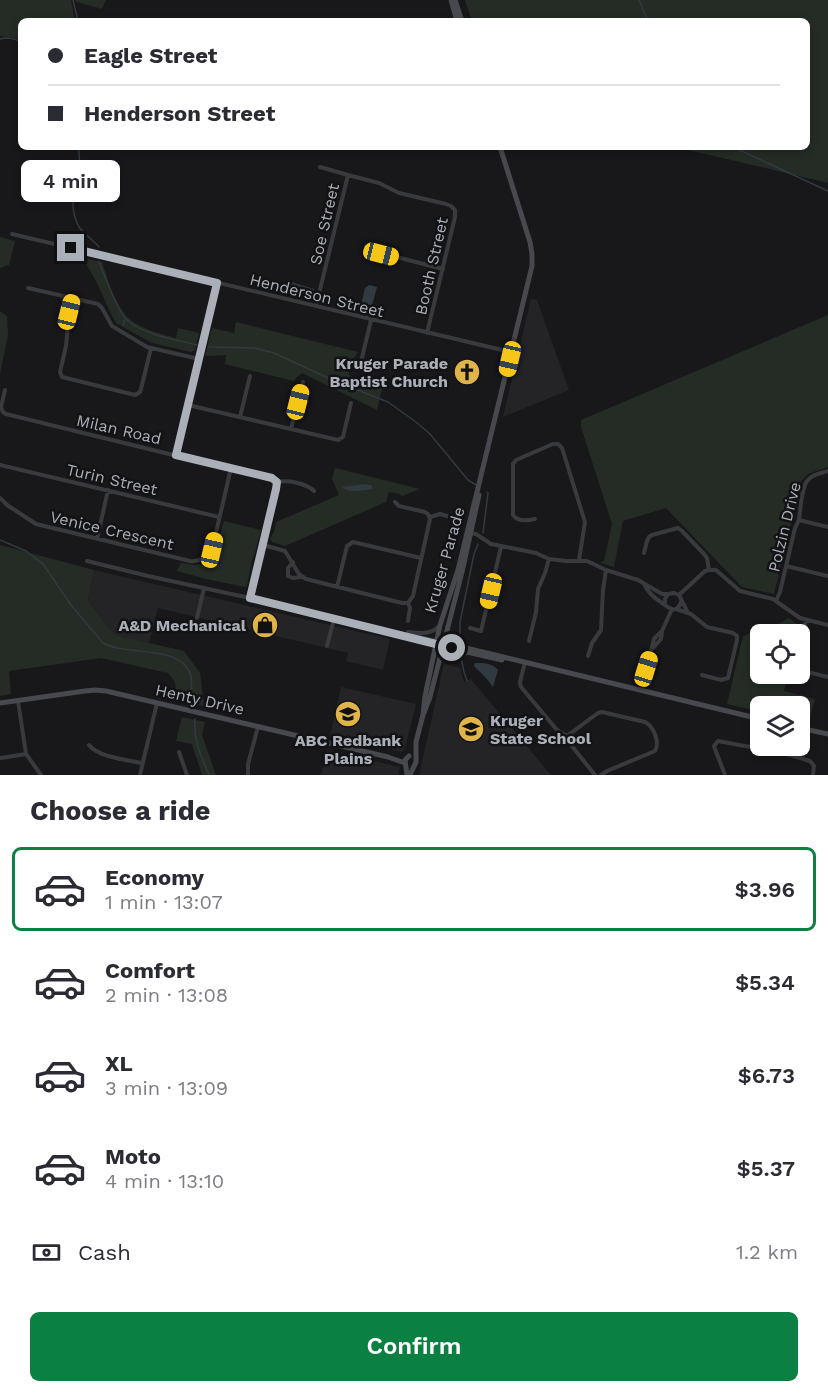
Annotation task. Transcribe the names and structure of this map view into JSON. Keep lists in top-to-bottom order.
{
  "streets": {
    "street": [
      "Soe Street",
      "Booth Street",
      "Henderson Street",
      "Milan Road",
      "Turin Street",
      "Polzin Drive",
      "Venice Crescent",
      "Kruger Parade",
      "Henty Drive"
    ]
  },
  "crossings": [
    ["Soe Street", "Booth Street"],
    ["Soe Street", "Henderson Street"],
    ["Booth Street", "Henderson Street"],
    ["Henderson Street", "Kruger Parade"],
    ["Milan Road", "Venice Crescent"],
    ["Turin Street", "Venice Crescent"],
    ["Kruger Parade", "Henty Drive"]
  ],
  "places": {
    "church": ["Kruger Parade Baptist Church"],
    "shop": ["A&D Mechanical"],
    "school or university": ["ABC Redbank Plains", "Kruger State School"]
  },
  "page": {
    "banner": ["Eagle Street", "Henderson Street"],
    "bubble": "4 min",
    "heading": "Choose a ride",
    "list": [
      {
        "name": "Economy",
        "note": "1 min · 13:07",
        "value": "$3.96"
      },
      {
        "name": "Comfort",
        "note": "2 min · 13:08",
        "value": "$5.34"
      },
      {
        "name": "XL",
        "note": "3 min · 13:09",
        "value": "$6.73"
      },
      {
        "name": "Moto",
        "note": "4 min · 13:10",
        "value": "$5.37"
      }
    ],
    "pay": ["Cash", "1.2 km"],
    "buttons": "Confirm"
  }
}
